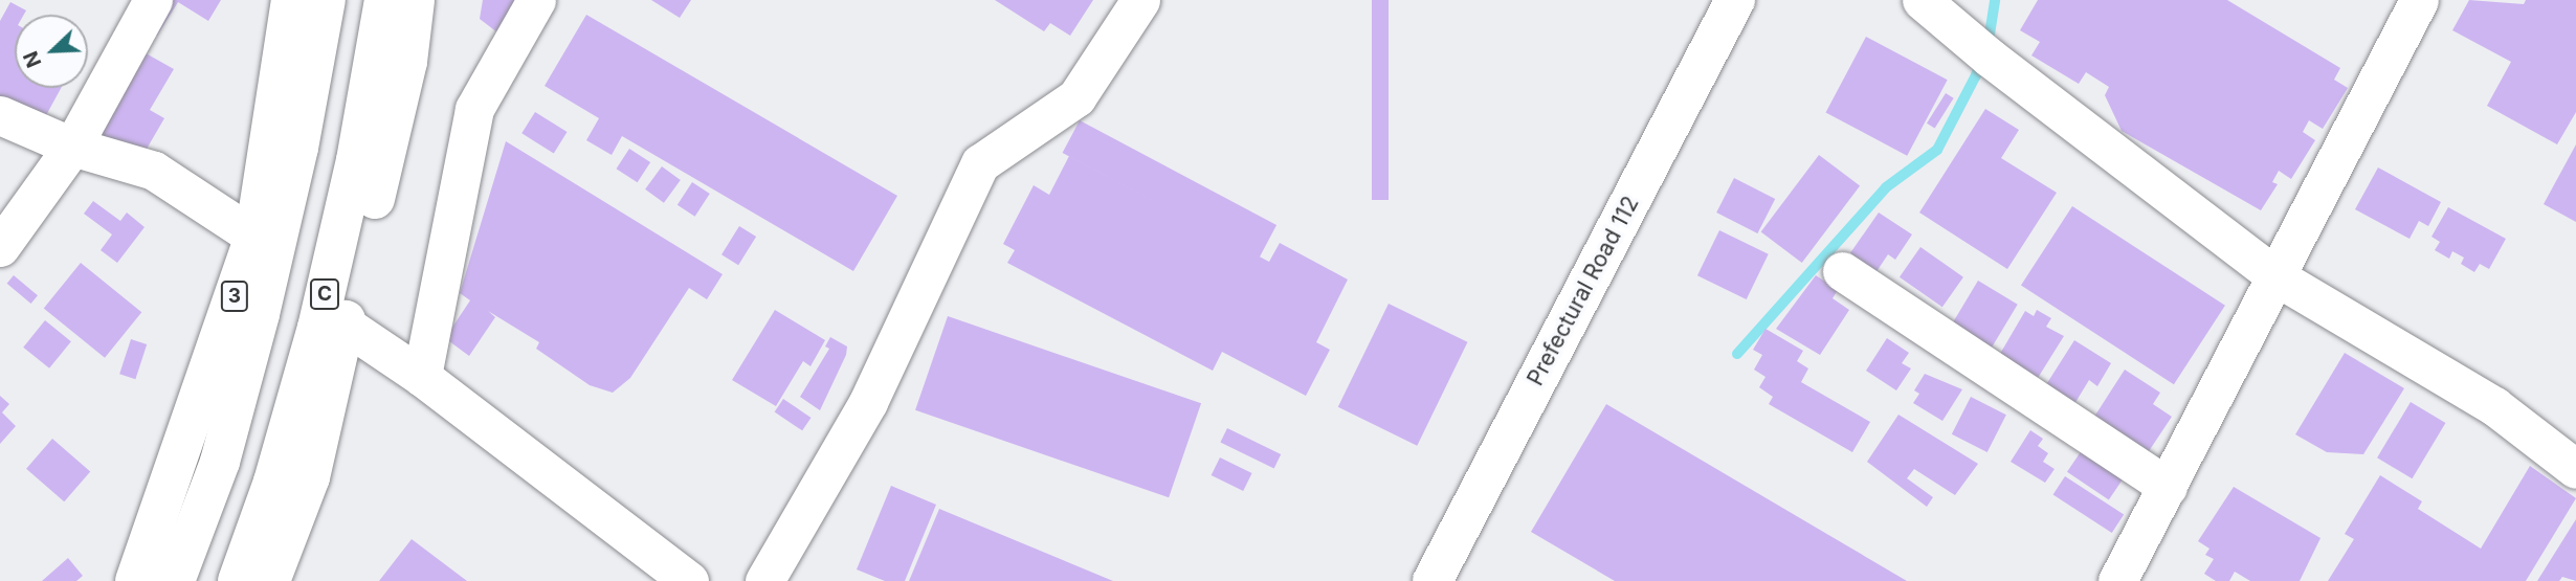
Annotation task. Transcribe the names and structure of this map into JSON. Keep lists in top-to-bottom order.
{
  "streets": {
    "main road": ["Prefectural Road 112", "C", "3"]
  },
  "north": "bottom left"
}
